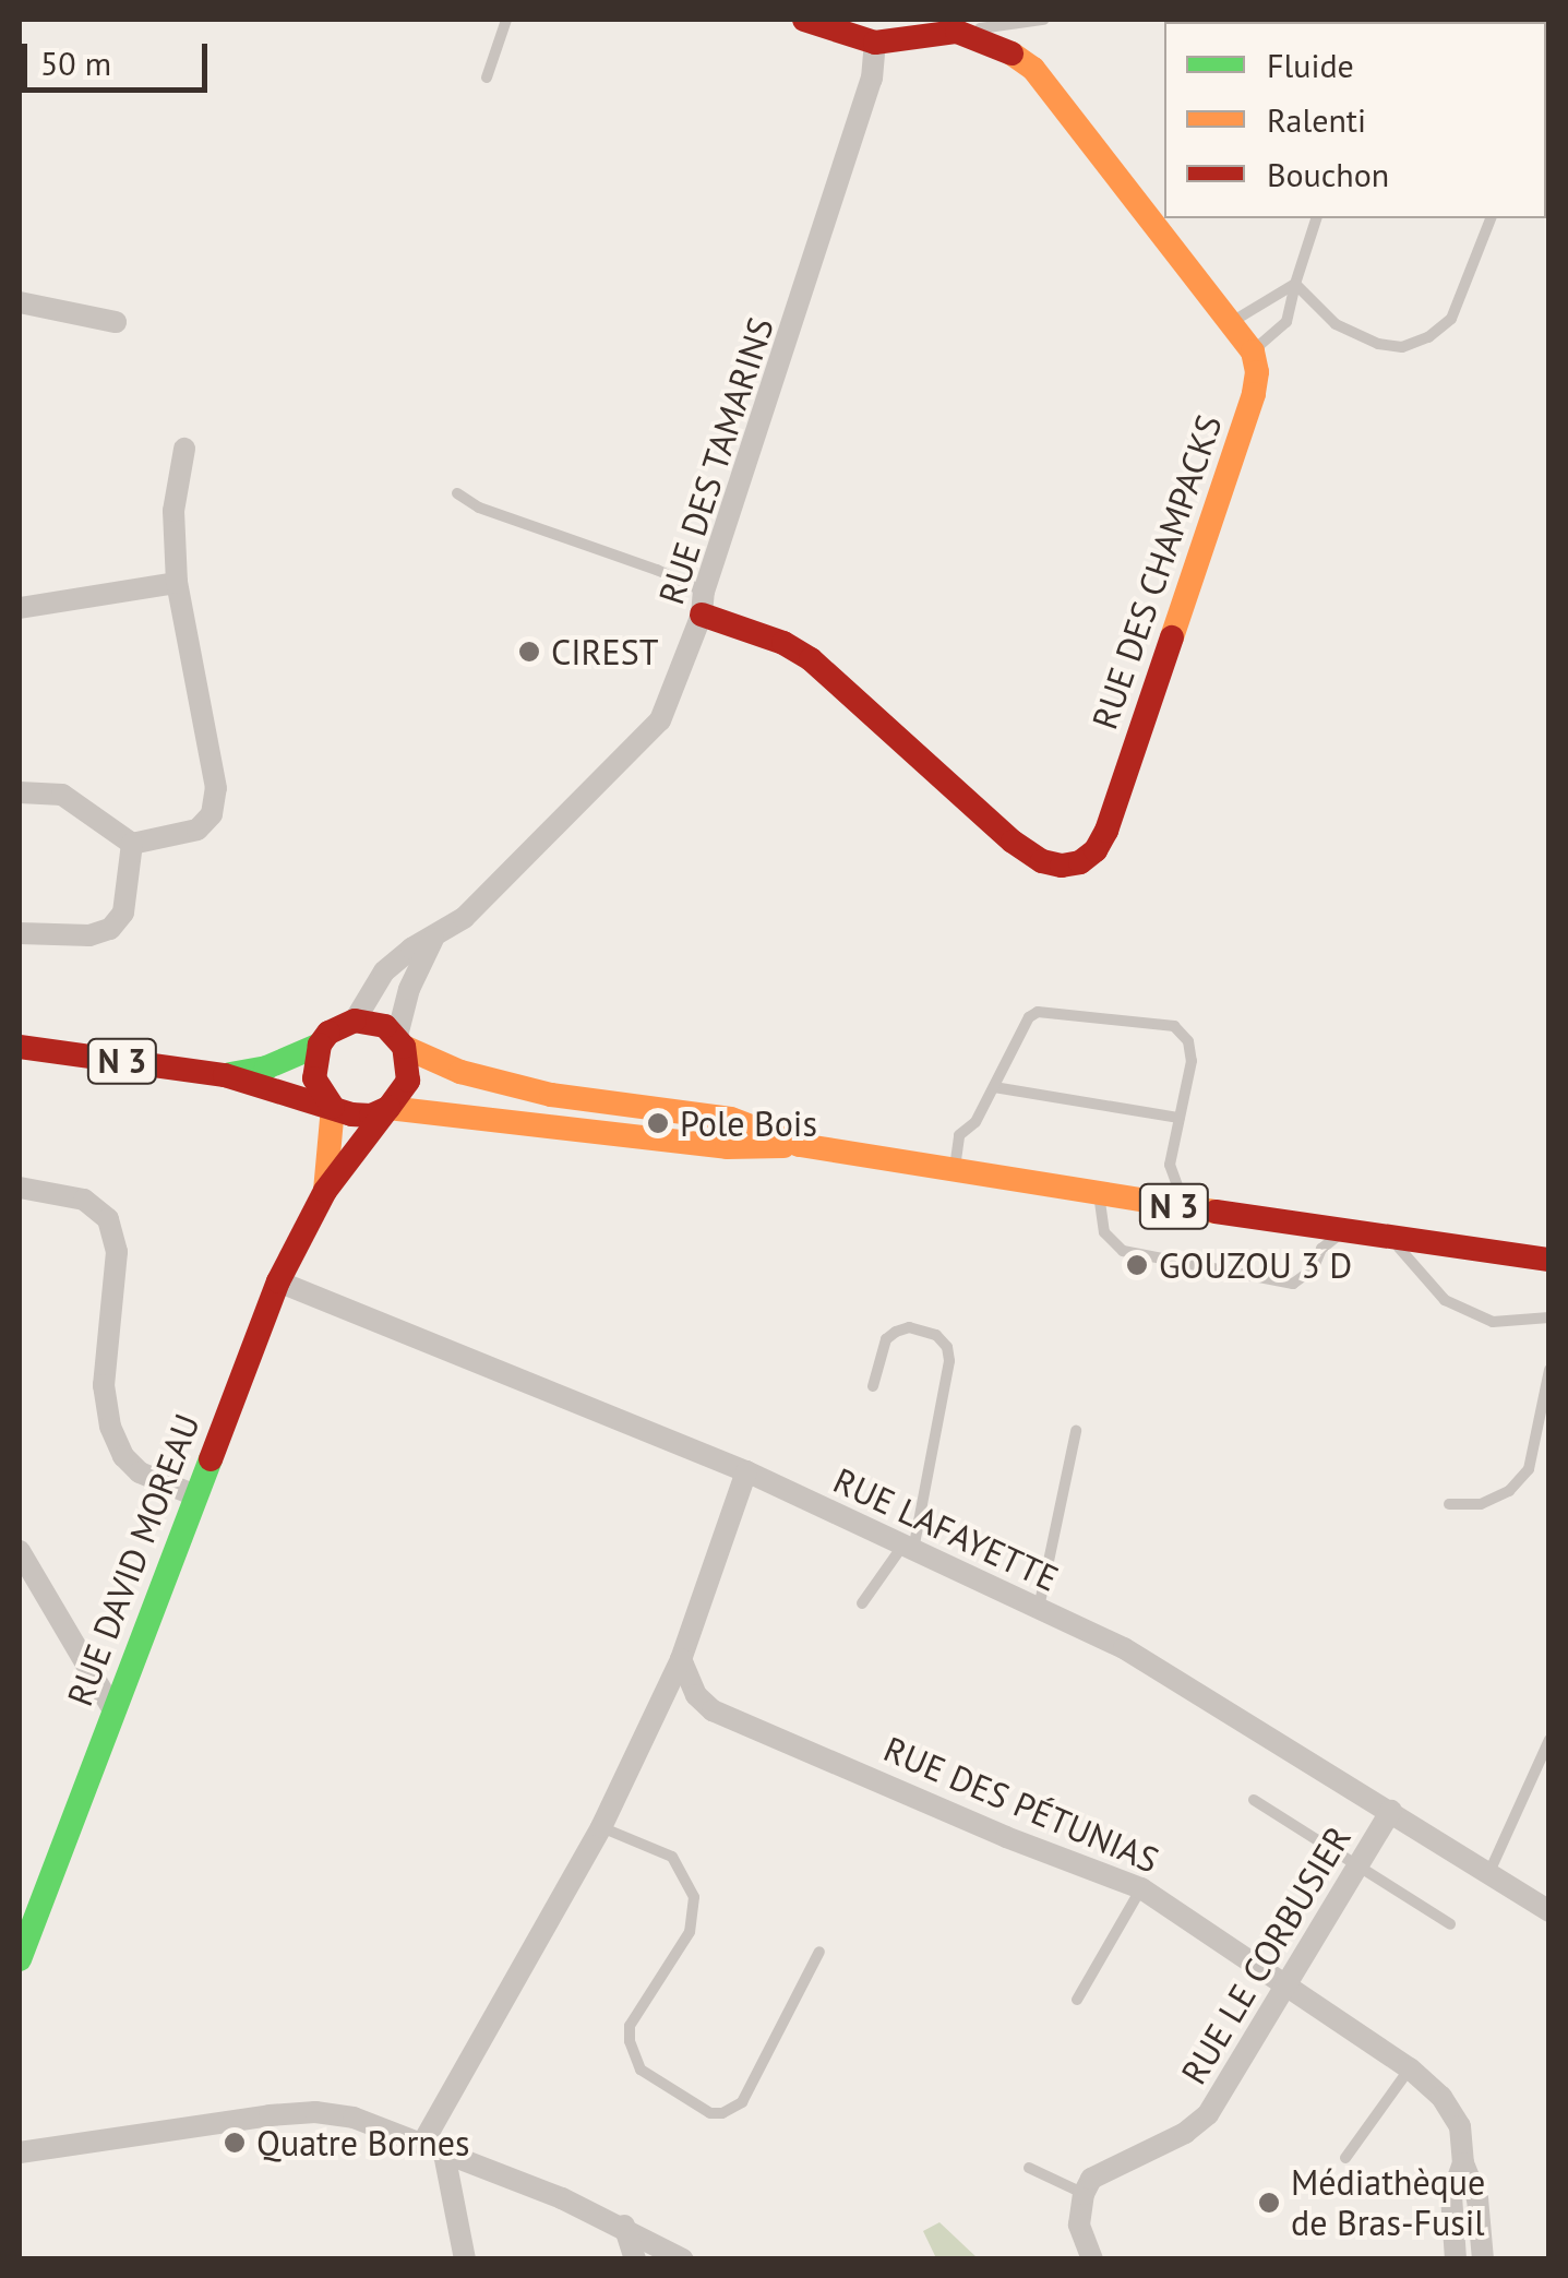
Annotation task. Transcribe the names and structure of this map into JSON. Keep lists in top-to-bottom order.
{
  "streets": {
    "street": [
      "RUE DES TAMARINS",
      "RUE DES CHAMPACKS",
      "N 3",
      "RUE LAFAYETTE",
      "RUE DAVID MOREAU",
      "RUE DES PÉTUNIAS",
      "RUE LE CORBUSIER"
    ]
  },
  "crossings": [
    ["RUE DES TAMARINS", "RUE DES CHAMPACKS"],
    ["RUE DES TAMARINS", "N 3"],
    ["RUE DES TAMARINS", "RUE DAVID MOREAU"],
    ["N 3", "RUE DAVID MOREAU"],
    ["RUE LAFAYETTE", "RUE DAVID MOREAU"],
    ["RUE LAFAYETTE", "RUE LE CORBUSIER"],
    ["RUE DES PÉTUNIAS", "RUE LE CORBUSIER"]
  ],
  "places": [
    "CIREST",
    "Pole Bois",
    "GOUZOU 3 D",
    "Quatre Bornes",
    "Médiathèque de Bras-Fusil"
  ],
  "legend": ["Fluide", "Ralenti", "Bouchon"],
  "scale_bar": "50 m"
}
